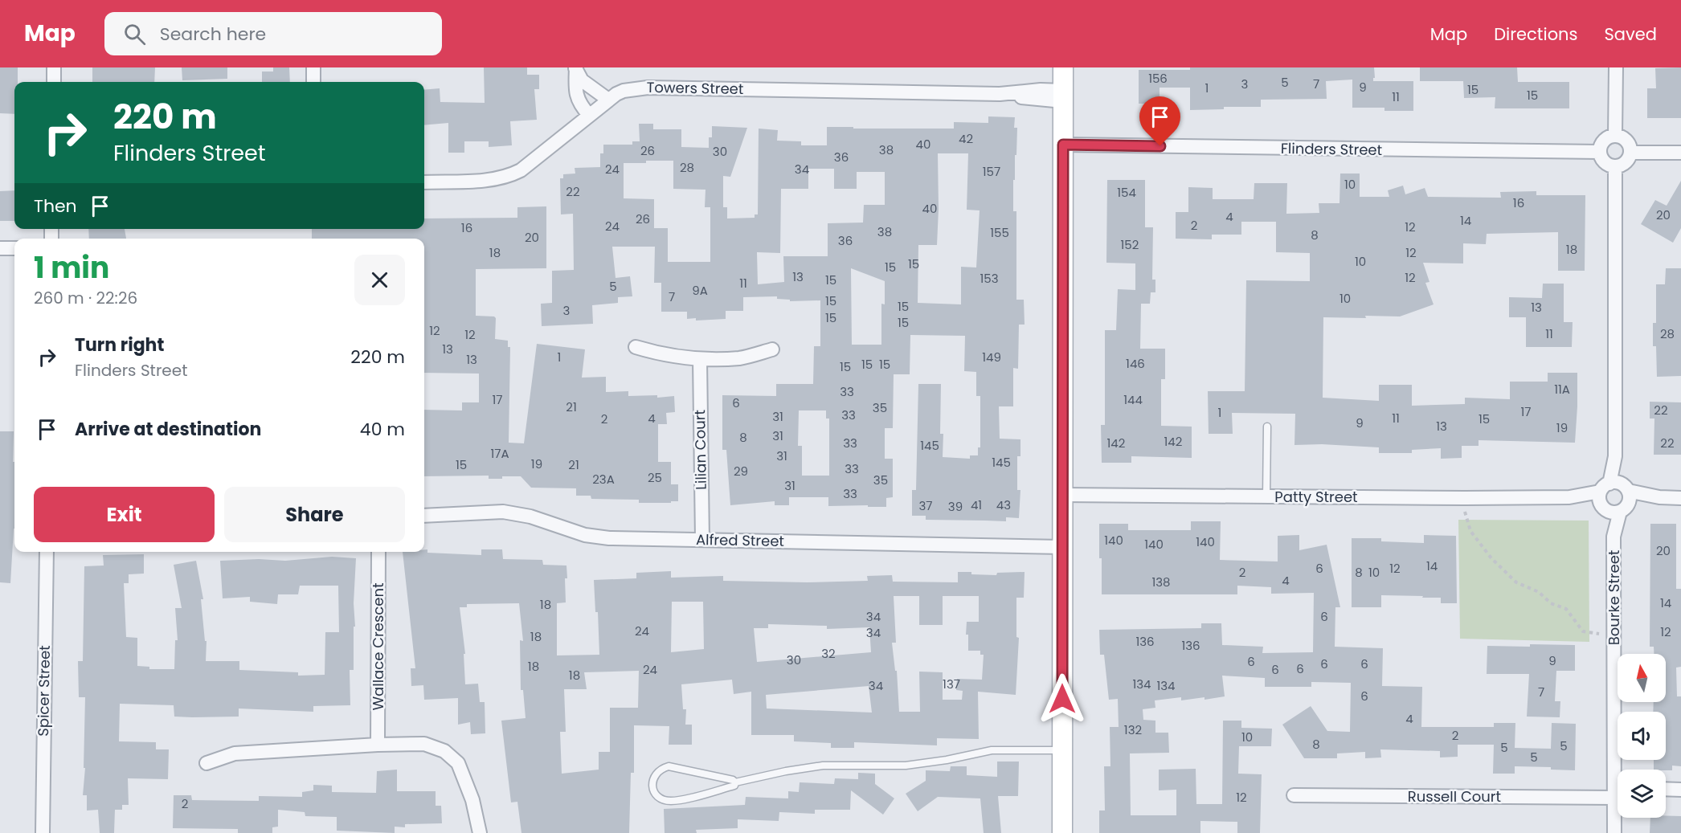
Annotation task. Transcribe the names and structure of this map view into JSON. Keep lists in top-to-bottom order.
{
  "streets": {
    "street": [
      "Towers Street",
      "Flinders Street",
      "Lilian Court",
      "Patty Street",
      "Alfred Street",
      "Bourke Street",
      "Wallace Crescent",
      "Spicer Street",
      "Russell Court"
    ]
  },
  "crossings": [
    ["Flinders Street", "Bourke Street"],
    ["Lilian Court", "Alfred Street"],
    ["Patty Street", "Bourke Street"]
  ],
  "house_numbers": [
    "156",
    "5",
    "3",
    "7",
    "9",
    "1",
    "15",
    "15",
    "11",
    "42",
    "40",
    "38",
    "26",
    "30",
    "36",
    "28",
    "24",
    "34",
    "157",
    "10",
    "22",
    "154",
    "16",
    "40",
    "20",
    "4",
    "26",
    "14",
    "2",
    "24",
    "12",
    "16",
    "38",
    "155",
    "8",
    "20",
    "36",
    "152",
    "18",
    "18",
    "12",
    "10",
    "15",
    "15",
    "13",
    "12",
    "153",
    "15",
    "11",
    "5",
    "9A",
    "7",
    "10",
    "15",
    "15",
    "13",
    "3",
    "15",
    "15",
    "12",
    "11",
    "28",
    "12",
    "13",
    "1",
    "149",
    "13",
    "146",
    "15",
    "15",
    "15",
    "11A",
    "33",
    "17",
    "144",
    "6",
    "21",
    "35",
    "22",
    "17",
    "1",
    "33",
    "31",
    "4",
    "11",
    "2",
    "15",
    "9",
    "13",
    "19",
    "31",
    "8",
    "142",
    "33",
    "142",
    "22",
    "145",
    "17A",
    "31",
    "145",
    "19",
    "15",
    "21",
    "33",
    "29",
    "25",
    "23A",
    "35",
    "31",
    "33",
    "41",
    "43",
    "37",
    "39",
    "140",
    "140",
    "140",
    "20",
    "14",
    "6",
    "12",
    "2",
    "8",
    "10",
    "4",
    "138",
    "14",
    "18",
    "34",
    "6",
    "24",
    "12",
    "34",
    "18",
    "136",
    "136",
    "32",
    "30",
    "9",
    "6",
    "6",
    "6",
    "18",
    "6",
    "24",
    "6",
    "18",
    "137",
    "134",
    "34",
    "134",
    "7",
    "6",
    "4",
    "132",
    "2",
    "10",
    "8",
    "5",
    "5",
    "5",
    "12",
    "2"
  ],
  "north": "top",
  "page": {
    "header": "Map",
    "search": "Search here",
    "nav": ["Map", "Directions", "Saved"],
    "turn": ["220 m", "Flinders Street"],
    "then": "Then",
    "heading": ["1 min", "260 m · 22:26"],
    "list": [
      {
        "name": "Turn right",
        "note": "Flinders Street",
        "value": "220 m"
      },
      {
        "name": "Arrive at destination",
        "value": "40 m"
      }
    ],
    "buttons": ["Exit", "Share"]
  }
}
